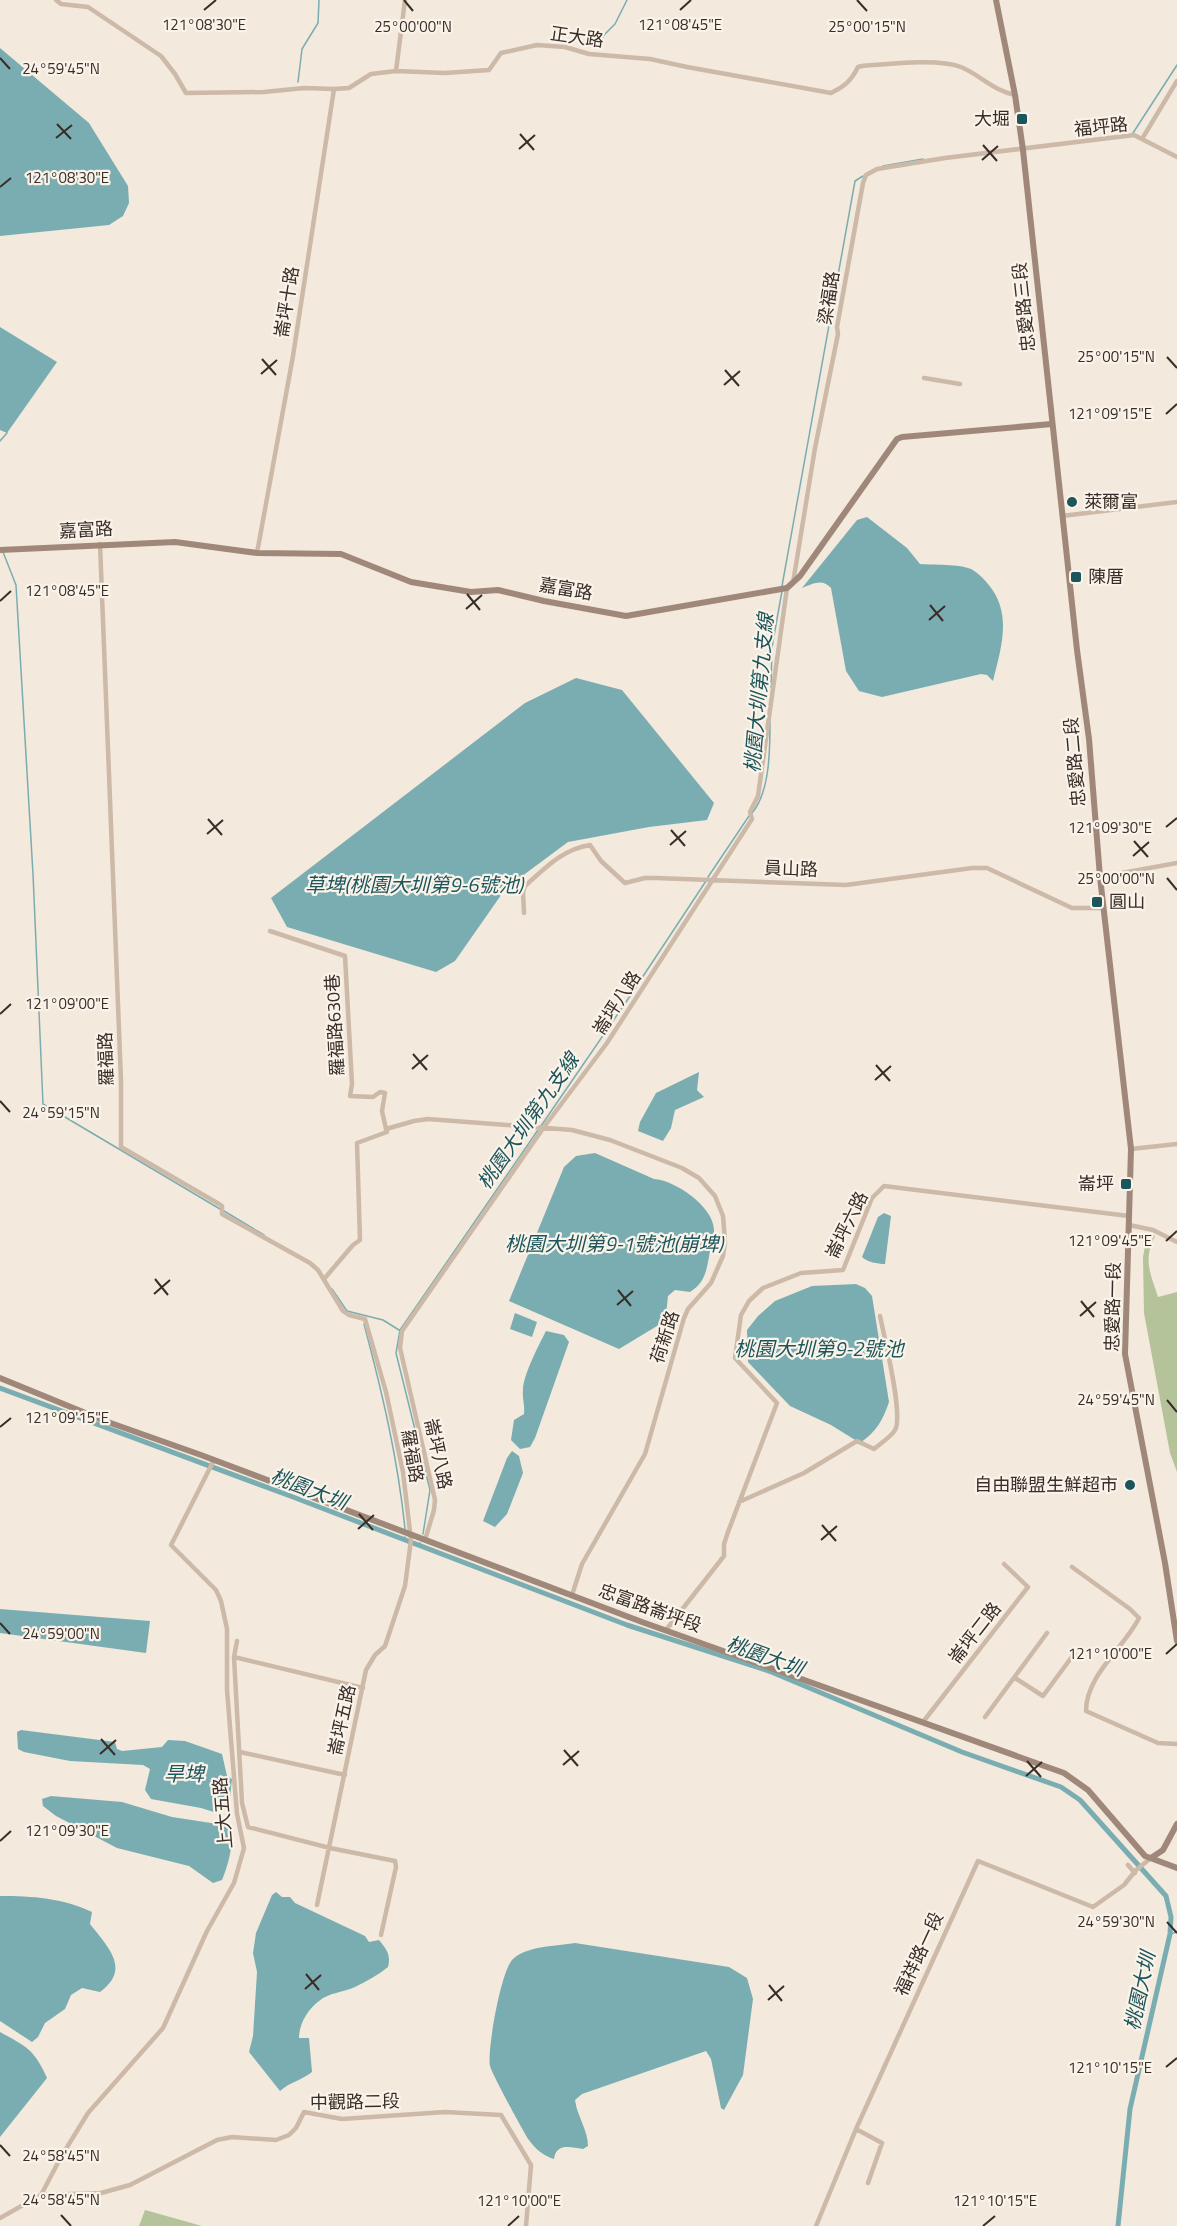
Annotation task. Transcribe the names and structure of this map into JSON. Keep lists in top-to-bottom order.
{
  "streets": {
    "street": [
      "正大路",
      "福坪路",
      "梁福路",
      "崙坪十路",
      "忠愛路三段",
      "嘉富路",
      "忠愛路二段",
      "員山路",
      "崙坪八路",
      "羅福路630巷",
      "羅福路",
      "崙坪六路",
      "忠愛路一段",
      "荷新路",
      "忠富路崙坪段",
      "崙坪二路",
      "崙坪五路",
      "上大五路",
      "福祥路一段",
      "中觀路二段"
    ]
  },
  "crossings": [
    ["正大路", "崙坪十路"],
    ["正大路", "忠愛路三段"],
    ["福坪路", "梁福路"],
    ["福坪路", "忠愛路三段"],
    ["梁福路", "忠愛路三段"],
    ["梁福路", "嘉富路"],
    ["梁福路", "崙坪八路"],
    ["崙坪十路", "嘉富路"],
    ["忠愛路三段", "忠愛路二段"],
    ["嘉富路", "崙坪八路"],
    ["嘉富路", "羅福路"],
    ["忠愛路二段", "員山路"],
    ["忠愛路二段", "忠愛路一段"],
    ["員山路", "崙坪八路"],
    ["崙坪八路", "荷新路"],
    ["崙坪八路", "忠富路崙坪段"],
    ["羅福路630巷", "荷新路"],
    ["羅福路", "荷新路"],
    ["羅福路", "忠富路崙坪段"],
    ["羅福路", "崙坪五路"],
    ["崙坪六路", "忠愛路一段"],
    ["崙坪六路", "忠富路崙坪段"],
    ["荷新路", "忠富路崙坪段"],
    ["忠富路崙坪段", "崙坪二路"],
    ["忠富路崙坪段", "崙坪五路"],
    ["忠富路崙坪段", "上大五路"],
    ["上大五路", "中觀路二段"]
  ],
  "water": [
    "桃園大圳第九支線",
    "草埤(桃園大圳第9-6號池)",
    "桃園大圳第9-1號池(崩埤)",
    "桃園大圳第9-2號池",
    "桃園大圳",
    "旱埤"
  ],
  "places": {
    "transit": [
      "大堀",
      "陳厝",
      "圓山",
      "崙坪"
    ],
    "other": ["萊爾富", "自由聯盟生鮮超市"]
  },
  "coordinates": [
    "121°08'30\"E",
    "121°08'45\"E",
    "25°00'00\"N",
    "25°00'15\"N",
    "24°59'45\"N",
    "121°09'15\"E",
    "121°09'30\"E",
    "121°09'00\"E",
    "24°59'15\"N",
    "121°09'45\"E",
    "24°59'00\"N",
    "121°10'00\"E",
    "24°59'30\"N",
    "121°10'15\"E",
    "24°58'45\"N"
  ]
}
